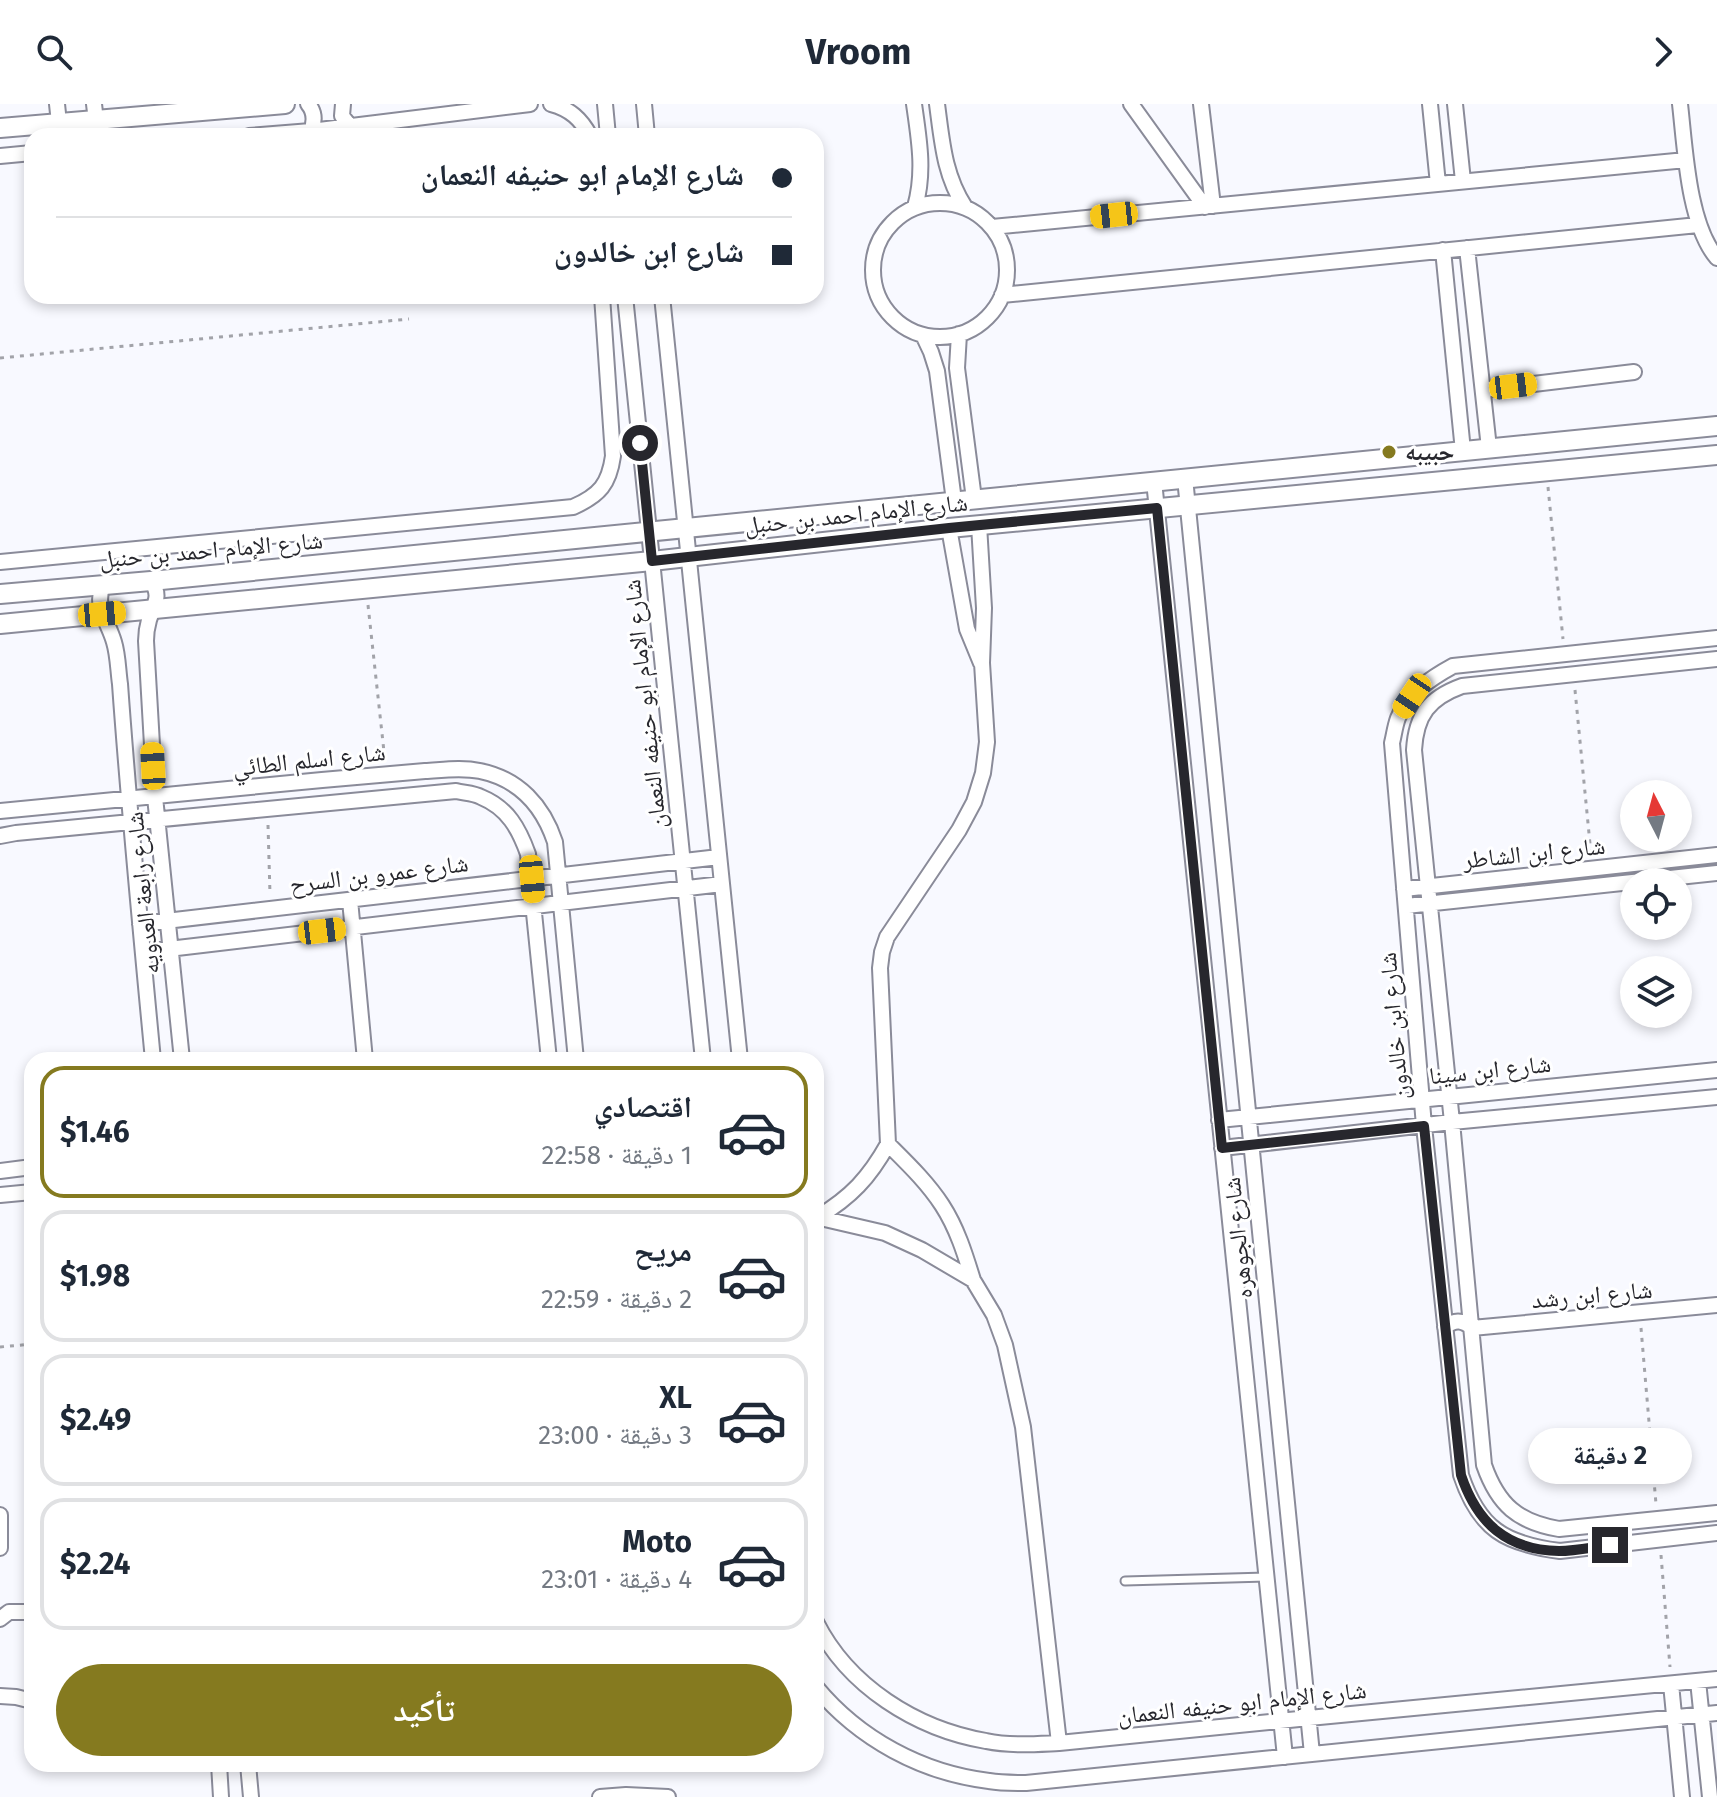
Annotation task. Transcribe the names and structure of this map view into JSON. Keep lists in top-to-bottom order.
{
  "streets": {
    "street": [
      "شارع الإمام احمد بن حنبل",
      "شارع الإمام ابو حنيفه النعمان",
      "شارع اسلم الطائي",
      "شارع ابن الشاطر",
      "شارع عمرو بن السرح",
      "شارع رابعة العدويه",
      "شارع ابن خالدون",
      "شارع ابن سينا",
      "شارع الجوهره",
      "شارع ابن رشد"
    ]
  },
  "crossings": [
    ["شارع الإمام احمد بن حنبل", "شارع الإمام ابو حنيفه النعمان"],
    ["شارع الإمام احمد بن حنبل", "شارع رابعة العدويه"],
    ["شارع الإمام احمد بن حنبل", "شارع الجوهره"],
    ["شارع الإمام ابو حنيفه النعمان", "شارع عمرو بن السرح"],
    ["شارع الإمام ابو حنيفه النعمان", "شارع الجوهره"],
    ["شارع اسلم الطائي", "شارع عمرو بن السرح"],
    ["شارع اسلم الطائي", "شارع رابعة العدويه"],
    ["شارع ابن الشاطر", "شارع ابن خالدون"],
    ["شارع عمرو بن السرح", "شارع رابعة العدويه"],
    ["شارع ابن خالدون", "شارع ابن سينا"],
    ["شارع ابن خالدون", "شارع ابن رشد"],
    ["شارع ابن سينا", "شارع الجوهره"]
  ],
  "places": ["حبيبه"],
  "north": "top",
  "page": {
    "header": "Vroom",
    "banner": ["شارع الإمام ابو حنيفه النعمان", "شارع ابن خالدون"],
    "list": [
      {
        "name": "اقتصادي",
        "note": "1 دقيقة · 22:58",
        "value": "$1.46"
      },
      {
        "name": "مريح",
        "note": "2 دقيقة · 22:59",
        "value": "$1.98"
      },
      {
        "name": "XL",
        "note": "3 دقيقة · 23:00",
        "value": "$2.49"
      },
      {
        "name": "Moto",
        "note": "4 دقيقة · 23:01",
        "value": "$2.24"
      }
    ],
    "bubble": "2 دقيقة",
    "buttons": "تأكيد"
  }
}
